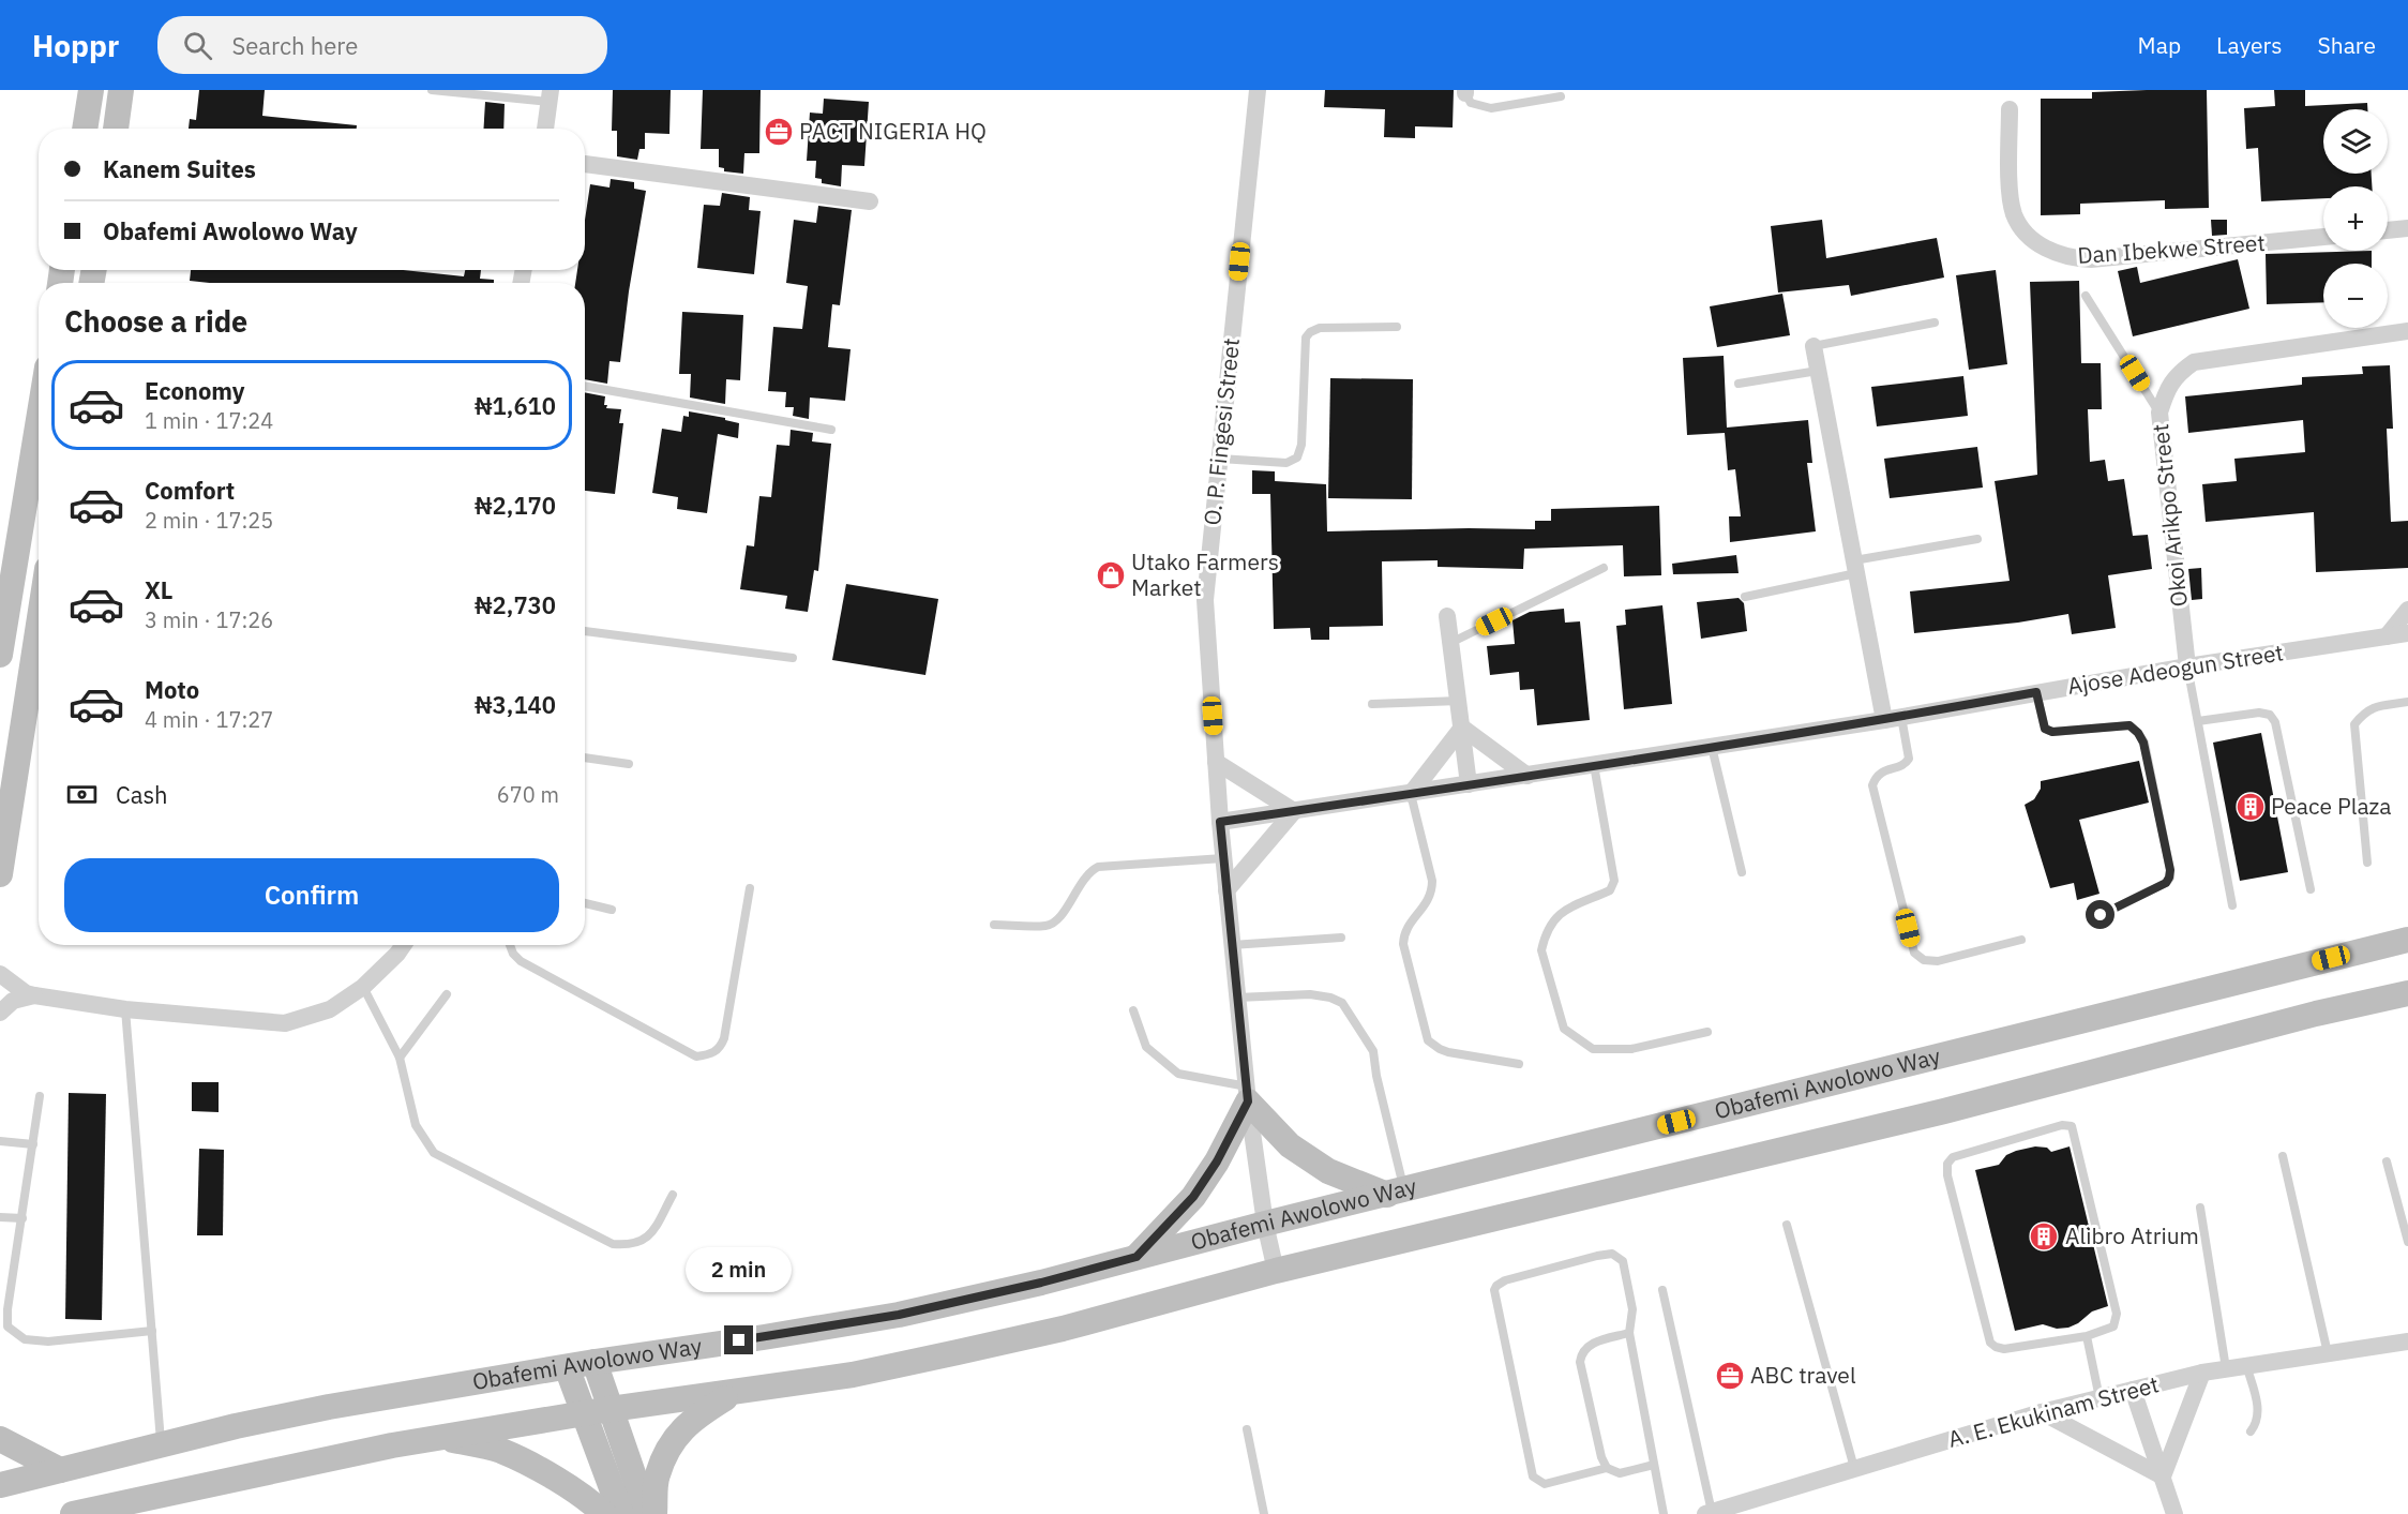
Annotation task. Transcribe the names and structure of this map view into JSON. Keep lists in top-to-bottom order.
{
  "streets": {
    "main road": ["Obafemi Awolowo Way"],
    "street": [
      "Dan Ibekwe Street",
      "O. P. Fingesi Street",
      "Okoi Arikpo Street",
      "Ajose Adeogun Street",
      "A. E. Ekukinam Street"
    ]
  },
  "crossings": [
    ["O. P. Fingesi Street", "Ajose Adeogun Street"],
    ["O. P. Fingesi Street", "Obafemi Awolowo Way"],
    ["Okoi Arikpo Street", "Ajose Adeogun Street"]
  ],
  "places": {
    "office": ["PACT NIGERIA HQ", "ABC travel"],
    "shop": ["Utako Farmers Market"],
    "building": ["Peace Plaza", "Alibro Atrium"]
  },
  "page": {
    "header": "Hoppr",
    "search": "Search here",
    "nav": ["Map", "Layers", "Share"],
    "map_buttons": ["+", "−"],
    "banner": ["Kanem Suites", "Obafemi Awolowo Way"],
    "heading": "Choose a ride",
    "list": [
      {
        "name": "Economy",
        "note": "1 min · 17:24",
        "value": "₦1,610"
      },
      {
        "name": "Comfort",
        "note": "2 min · 17:25",
        "value": "₦2,170"
      },
      {
        "name": "XL",
        "note": "3 min · 17:26",
        "value": "₦2,730"
      },
      {
        "name": "Moto",
        "note": "4 min · 17:27",
        "value": "₦3,140"
      }
    ],
    "pay": ["Cash", "670 m"],
    "buttons": "Confirm",
    "bubble": "2 min"
  }
}
